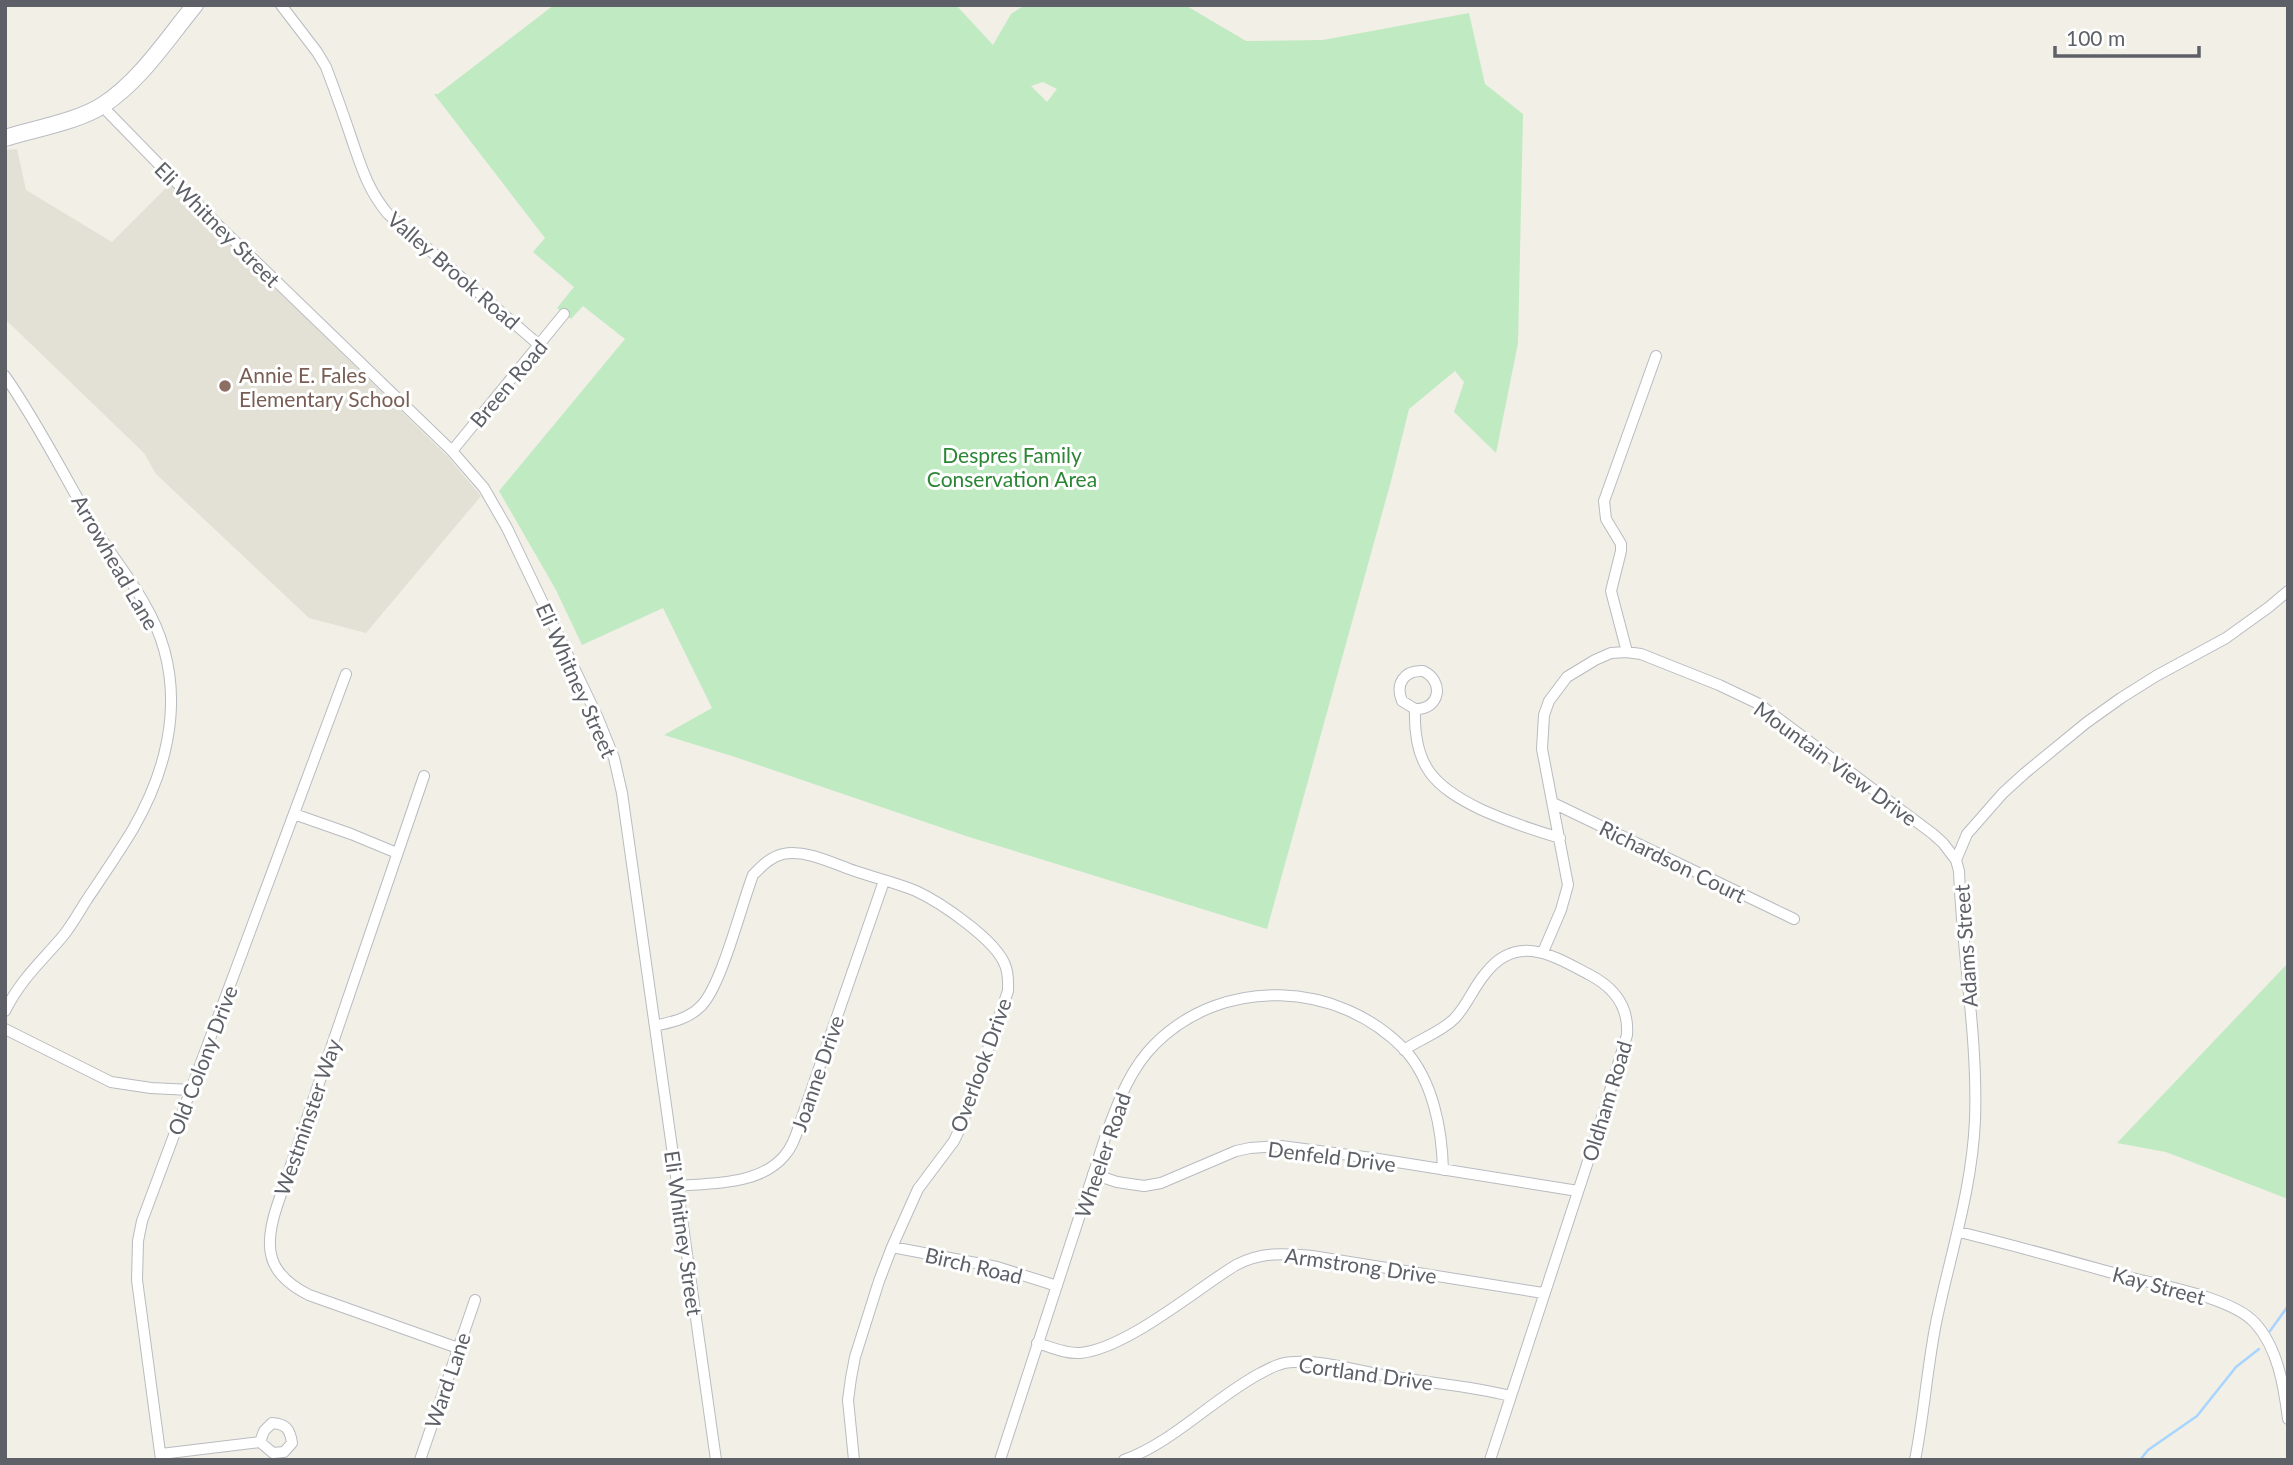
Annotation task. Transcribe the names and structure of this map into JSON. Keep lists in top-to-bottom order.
{
  "streets": {
    "street": [
      "Eli Whitney Street",
      "Valley Brook Road",
      "Breen Road",
      "Arrowhead Lane",
      "Mountain View Drive",
      "Richardson Court",
      "Adams Street",
      "Old Colony Drive",
      "Overlook Drive",
      "Joanne Drive",
      "Oldham Road",
      "Westminster Way",
      "Wheeler Road",
      "Denfeld Drive",
      "Birch Road",
      "Armstrong Drive",
      "Kay Street",
      "Cortland Drive",
      "Ward Lane"
    ]
  },
  "crossings": [
    ["Eli Whitney Street", "Breen Road"],
    ["Eli Whitney Street", "Overlook Drive"],
    ["Eli Whitney Street", "Joanne Drive"],
    ["Valley Brook Road", "Breen Road"],
    ["Mountain View Drive", "Adams Street"],
    ["Adams Street", "Kay Street"],
    ["Overlook Drive", "Joanne Drive"],
    ["Overlook Drive", "Birch Road"],
    ["Oldham Road", "Denfeld Drive"],
    ["Oldham Road", "Armstrong Drive"],
    ["Oldham Road", "Cortland Drive"],
    ["Westminster Way", "Ward Lane"],
    ["Wheeler Road", "Denfeld Drive"],
    ["Wheeler Road", "Birch Road"],
    ["Wheeler Road", "Armstrong Drive"]
  ],
  "parks": ["Despres Family Conservation Area"],
  "places": ["Annie E. Fales Elementary School"],
  "scale_bar": "100 m"
}
